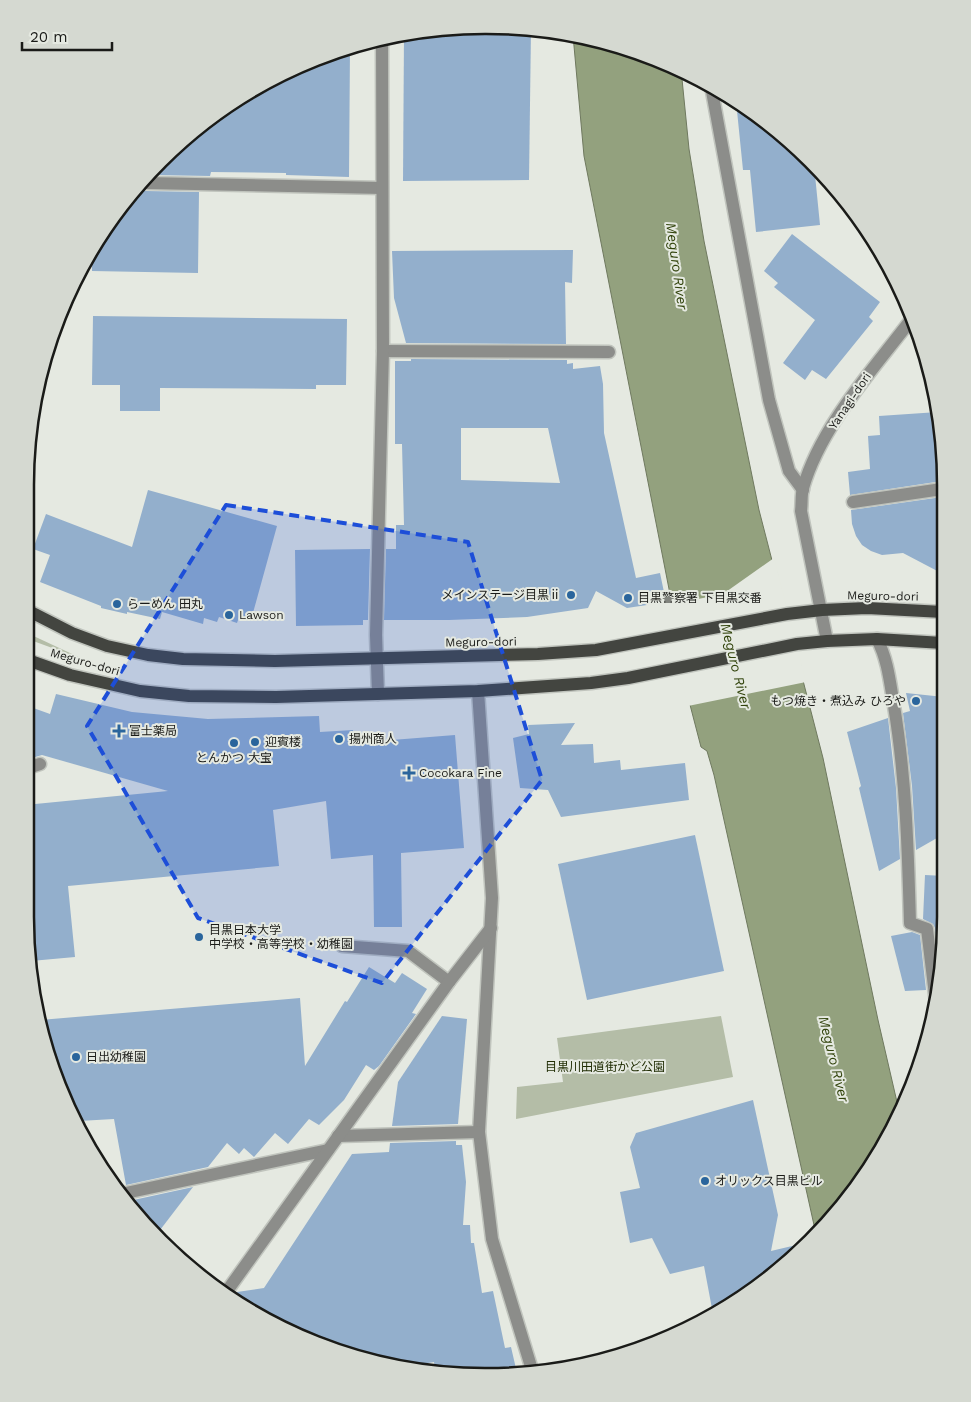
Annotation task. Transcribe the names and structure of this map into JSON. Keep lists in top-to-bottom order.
{
  "streets": {
    "main road": ["Meguro-dori"],
    "street": ["Yanagi-dori"]
  },
  "crossings": [
    ["Yanagi-dori", "Meguro-dori"]
  ],
  "water": ["Meguro River"],
  "parks": ["目黒川田道街かど公園"],
  "places": {
    "other": [
      "メインステージ目黒ⅱ",
      "目黒警察署 下目黒交番",
      "らーめん 田丸",
      "Lawson",
      "もつ焼き・煮込み ひろや",
      "揚州商人",
      "迎賓楼",
      "とんかつ 大宝",
      "目黒日本大学 中学校・高等学校・幼稚園",
      "日出幼稚園",
      "オリックス目黒ビル"
    ],
    "health": ["富士薬局", "Cocokara Fine"]
  },
  "scale_bar": "20 m"
}
